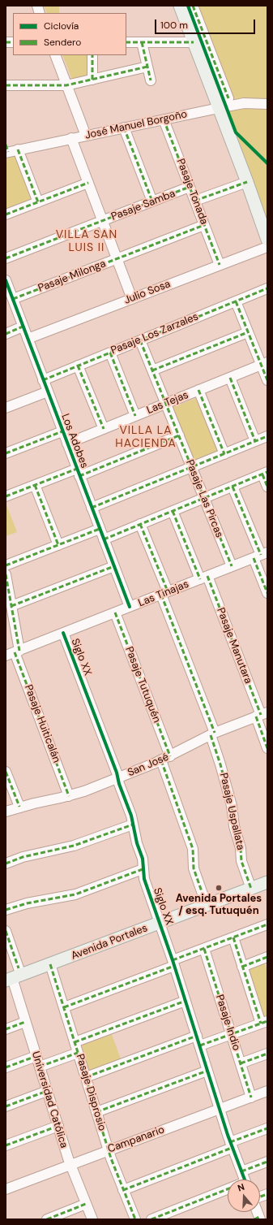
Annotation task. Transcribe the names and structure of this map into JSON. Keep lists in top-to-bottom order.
{
  "streets": {
    "main road": ["Avenida Portales"],
    "street": [
      "José Manuel Borgoño",
      "Pasaje Tonada",
      "Pasaje Samba",
      "Pasaje Milonga",
      "Julio Sosa",
      "Pasaje Los Zarzales",
      "Las Tejas",
      "Los Adobes",
      "Pasaje Las Pircas",
      "Las Tinajas",
      "Pasaje Manutara",
      "Siglo XX",
      "Pasaje Tutuquén",
      "Pasaje Huiticalán",
      "San José",
      "Pasaje Uspallata",
      "Pasaje Indio",
      "Pasaje Disprosio",
      "Universidad Católica",
      "Campanario"
    ]
  },
  "crossings": [
    ["José Manuel Borgoño", "Pasaje Tonada"],
    ["Pasaje Tonada", "Pasaje Samba"],
    ["Pasaje Tonada", "Pasaje Milonga"],
    ["Pasaje Tonada", "Julio Sosa"],
    ["Pasaje Milonga", "Los Adobes"],
    ["Julio Sosa", "Los Adobes"],
    ["Pasaje Los Zarzales", "Los Adobes"],
    ["Pasaje Los Zarzales", "Pasaje Las Pircas"],
    ["Las Tejas", "Los Adobes"],
    ["Las Tejas", "Pasaje Las Pircas"],
    ["Los Adobes", "Las Tinajas"],
    ["Pasaje Las Pircas", "Las Tinajas"],
    ["Las Tinajas", "Pasaje Manutara"],
    ["Las Tinajas", "Siglo XX"],
    ["Las Tinajas", "Pasaje Tutuquén"],
    ["Las Tinajas", "Pasaje Huiticalán"],
    ["Las Tinajas", "Pasaje Uspallata"],
    ["Pasaje Manutara", "San José"],
    ["Siglo XX", "San José"],
    ["Siglo XX", "Avenida Portales"],
    ["Siglo XX", "Campanario"],
    ["Pasaje Tutuquén", "San José"],
    ["Pasaje Tutuquén", "Avenida Portales"],
    ["Pasaje Huiticalán", "San José"],
    ["San José", "Pasaje Uspallata"],
    ["Pasaje Uspallata", "Avenida Portales"],
    ["Avenida Portales", "Pasaje Disprosio"],
    ["Avenida Portales", "Universidad Católica"],
    ["Pasaje Indio", "Campanario"],
    ["Pasaje Disprosio", "Campanario"],
    ["Universidad Católica", "Campanario"]
  ],
  "districts": ["VILLA SAN LUIS II", "VILLA LA HACIENDA"],
  "places": ["Avenida Portales / esq. Tutuquén"],
  "legend": ["Ciclovía", "Sendero"],
  "scale_bar": "100 m",
  "north": "top"
}
